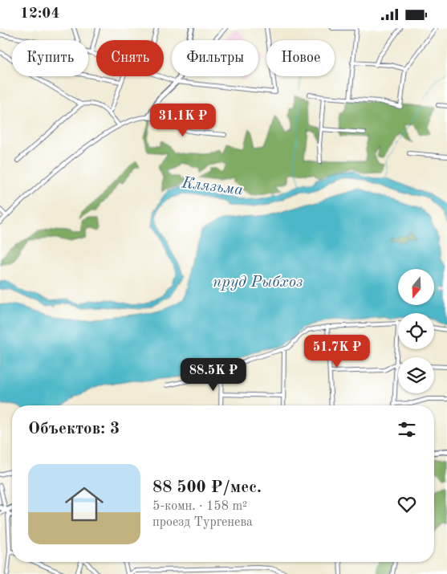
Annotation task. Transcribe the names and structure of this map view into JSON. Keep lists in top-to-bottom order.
{
  "water": ["Клязьма", "пруд Рыбхоз"],
  "north": "bottom",
  "page": {
    "status": "12:04",
    "chip": [
      "Купить",
      "Снять",
      "Фильтры",
      "Новое"
    ],
    "price": ["31.1K ₽", "51.7K ₽", "88.5K ₽"],
    "heading": "Объектов: 3",
    "list": [
      {
        "name": "88 500 ₽/мес.",
        "note": "5-комн. · 158 m² · проезд Тургенева"
      }
    ]
  }
}
